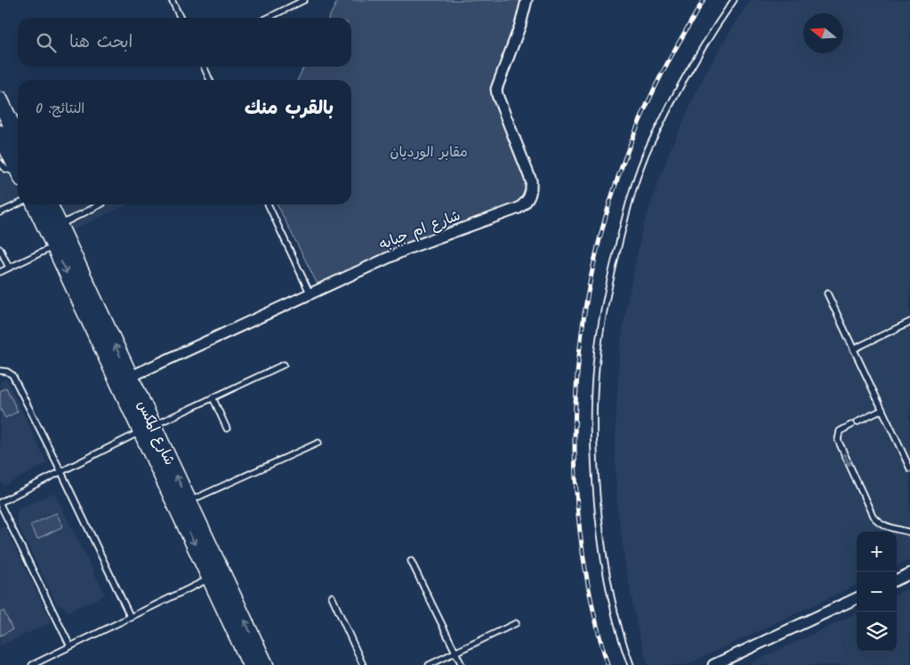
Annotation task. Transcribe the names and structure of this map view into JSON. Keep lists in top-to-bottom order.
{
  "streets": {
    "main road": ["شارع المكس"],
    "street": ["شارع ام جبابه"]
  },
  "crossings": [
    ["شارع ام جبابه", "شارع المكس"]
  ],
  "parks": ["مقابر الورديان"],
  "north": "left",
  "page": {
    "search": "ابحث هنا",
    "heading": ["بالقرب منك", "النتائج: 0"],
    "map_buttons": ["+", "−"]
  }
}
